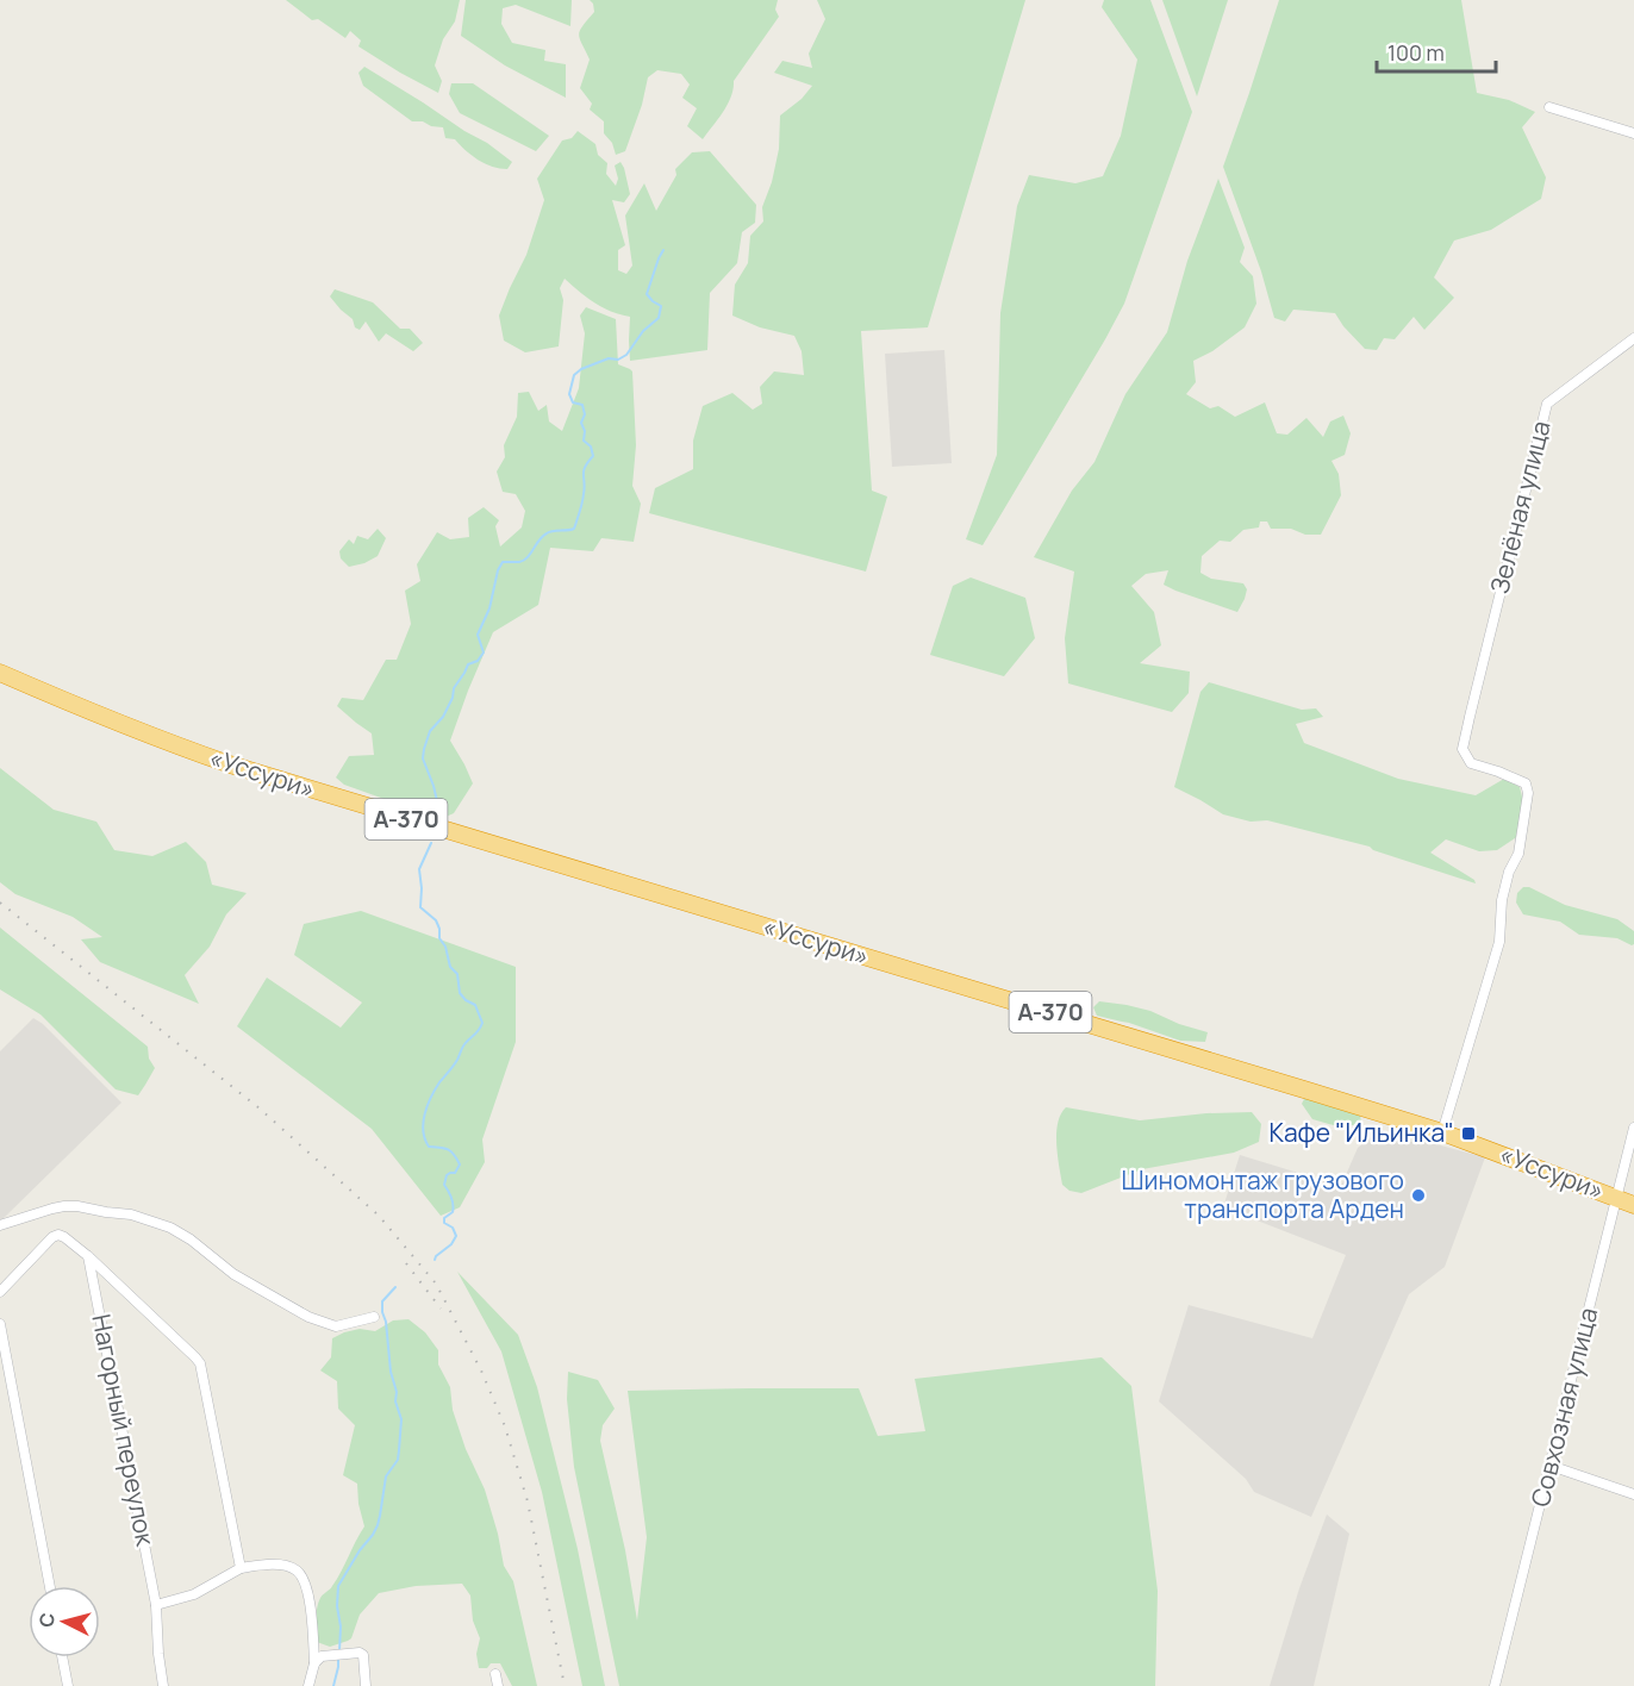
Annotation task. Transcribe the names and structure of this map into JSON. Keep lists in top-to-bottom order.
{
  "streets": {
    "highway": ["«Уссури»", "А-370"],
    "street": ["Зелёная улица", "Совхозная улица", "Нагорный переулок"]
  },
  "crossings": [
    ["Зелёная улица", "«Уссури»"],
    ["«Уссури»", "Совхозная улица"]
  ],
  "places": {
    "transit": ["Кафе \"Ильинка\""],
    "other": ["Шиномонтаж грузового транспорта Арден"]
  },
  "scale_bar": "100 m",
  "north": "left"
}
